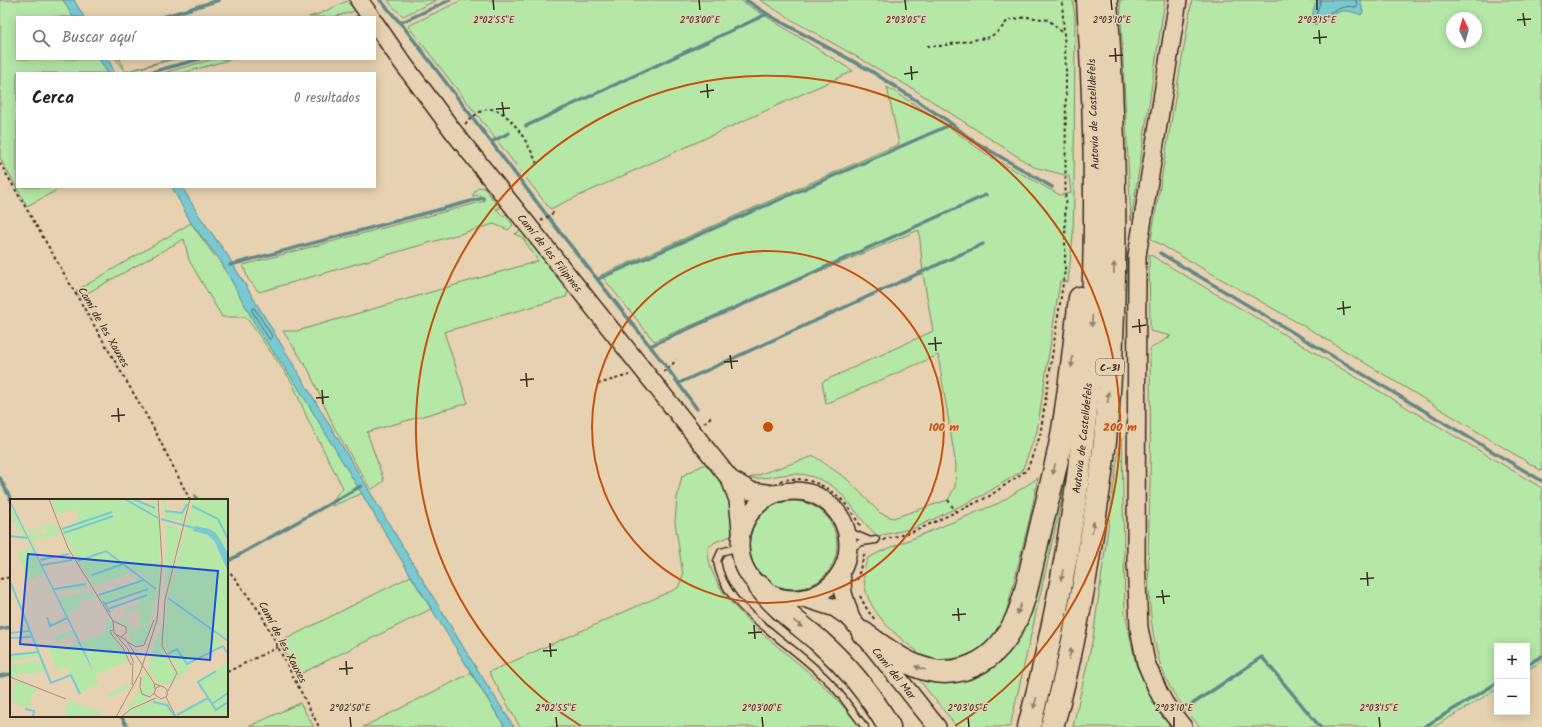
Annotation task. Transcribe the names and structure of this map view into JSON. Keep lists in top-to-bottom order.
{
  "streets": {
    "highway": ["Autovia de Castelldefels", "C-31"],
    "main road": ["Camí de les Filipines", "Camí del Mar"],
    "path": ["Camí de les Xauxes"]
  },
  "north": "top",
  "page": {
    "search": "Buscar aquí",
    "heading": ["Cerca", "0 resultados"],
    "map_buttons": ["+", "−"]
  },
  "coordinates": [
    "2°02'55\"E",
    "2°03'00\"E",
    "2°03'05\"E",
    "2°03'10\"E",
    "2°03'15\"E",
    "2°02'50\"E"
  ],
  "rings": ["100 m", "200 m"]
}
